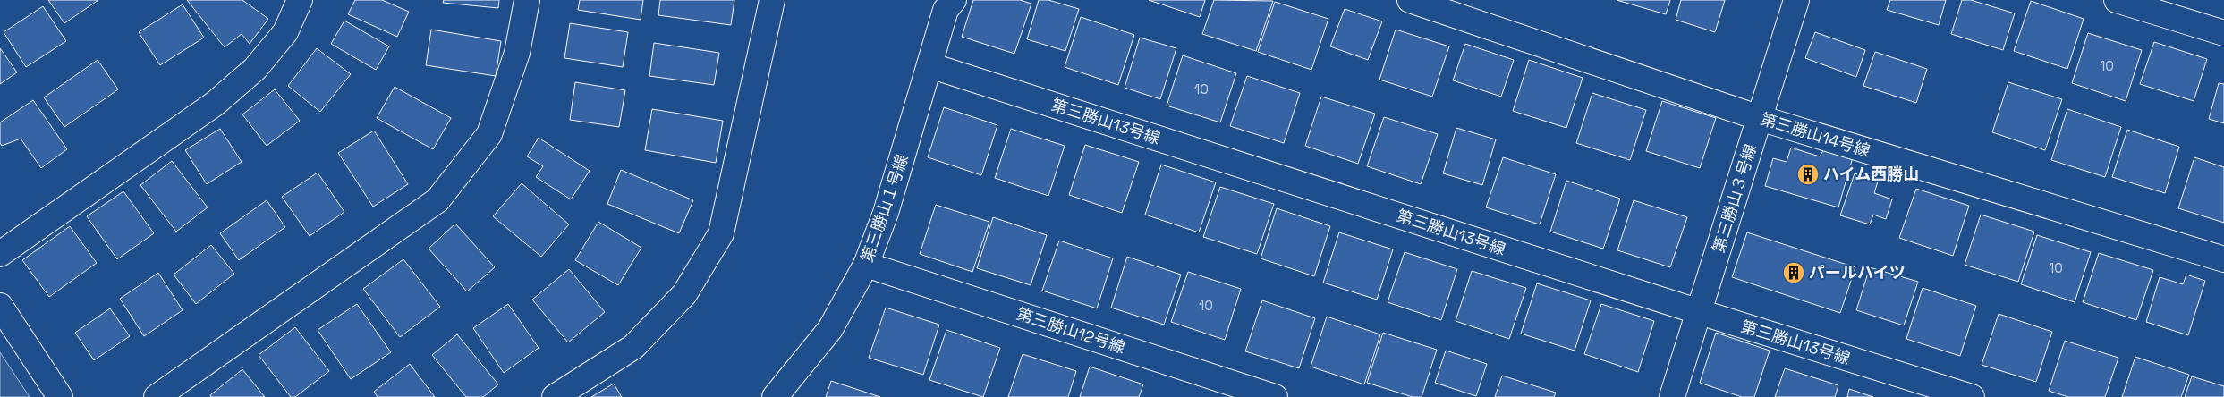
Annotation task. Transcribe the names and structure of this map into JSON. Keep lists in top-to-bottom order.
{
  "streets": {
    "street": [
      "第三勝山13号線",
      "第三勝山14号線",
      "第三勝山３号線",
      "第三勝山１号線",
      "第三勝山12号線"
    ]
  },
  "crossings": [
    ["第三勝山13号線", "第三勝山３号線"],
    ["第三勝山13号線", "第三勝山１号線"],
    ["第三勝山14号線", "第三勝山３号線"],
    ["第三勝山１号線", "第三勝山12号線"]
  ],
  "places": {
    "building": ["ハイム西勝山", "パールハイツ"]
  },
  "house_numbers": [
    "10",
    "10",
    "10",
    "10"
  ]
}
